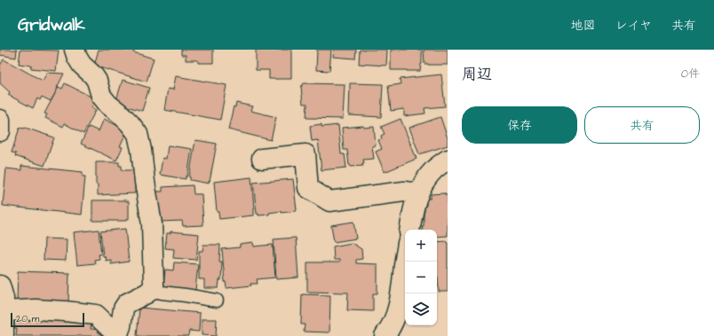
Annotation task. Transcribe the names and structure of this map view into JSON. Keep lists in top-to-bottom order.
{
  "scale_bar": "20 m",
  "page": {
    "header": "Gridwalk",
    "nav": ["地図", "レイヤ", "共有"],
    "heading": ["周辺", "0件"],
    "buttons": ["保存", "共有"],
    "map_buttons": ["+", "−"],
    "scale": "20 m"
  }
}
